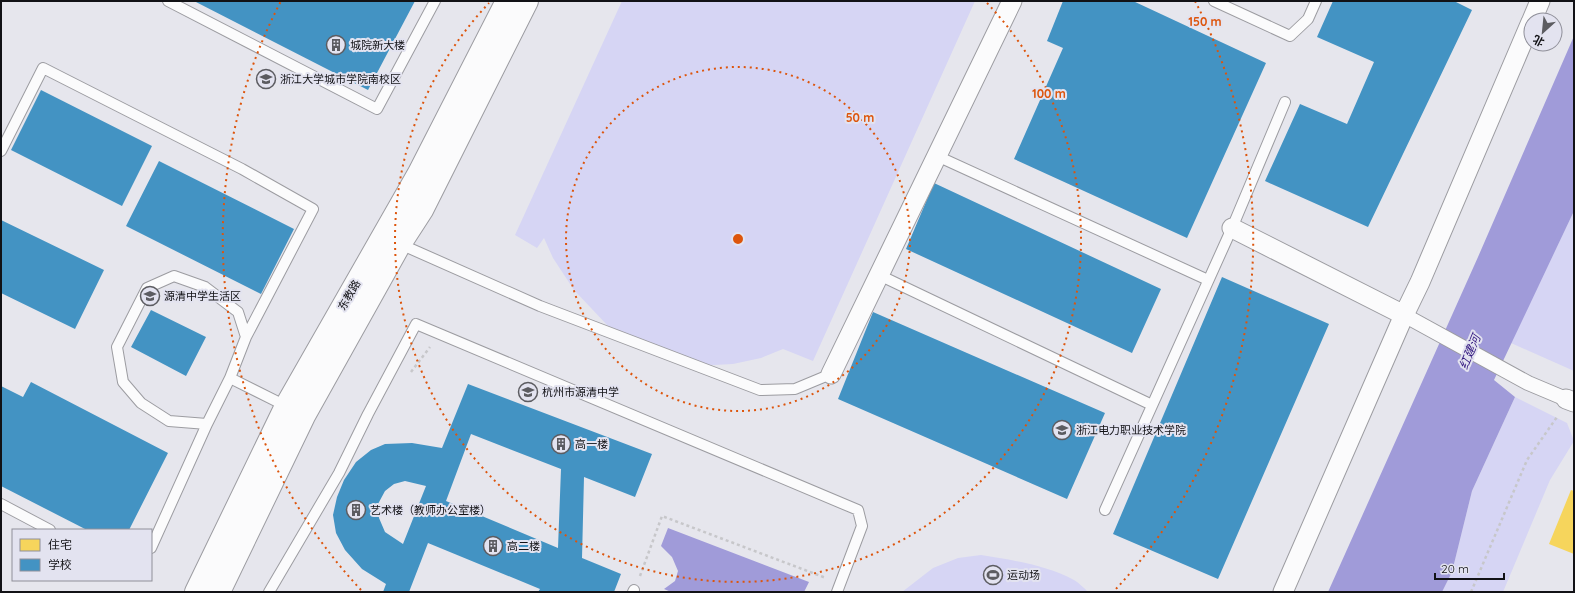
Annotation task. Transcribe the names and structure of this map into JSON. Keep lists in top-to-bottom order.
{
  "streets": {
    "street": ["东教路"]
  },
  "water": ["红建河"],
  "places": {
    "building": [
      "城院新大楼",
      "高一楼",
      "艺术楼（教师办公室楼）",
      "高二楼"
    ],
    "school or university": [
      "浙江大学城市学院南校区",
      "源清中学生活区",
      "杭州市源清中学",
      "浙江电力职业技术学院"
    ],
    "sports": ["运动场"]
  },
  "legend": ["住宅", "学校"],
  "scale_bar": "20 m",
  "north": "bottom left",
  "rings": ["150 m", "100 m", "50 m"]
}
